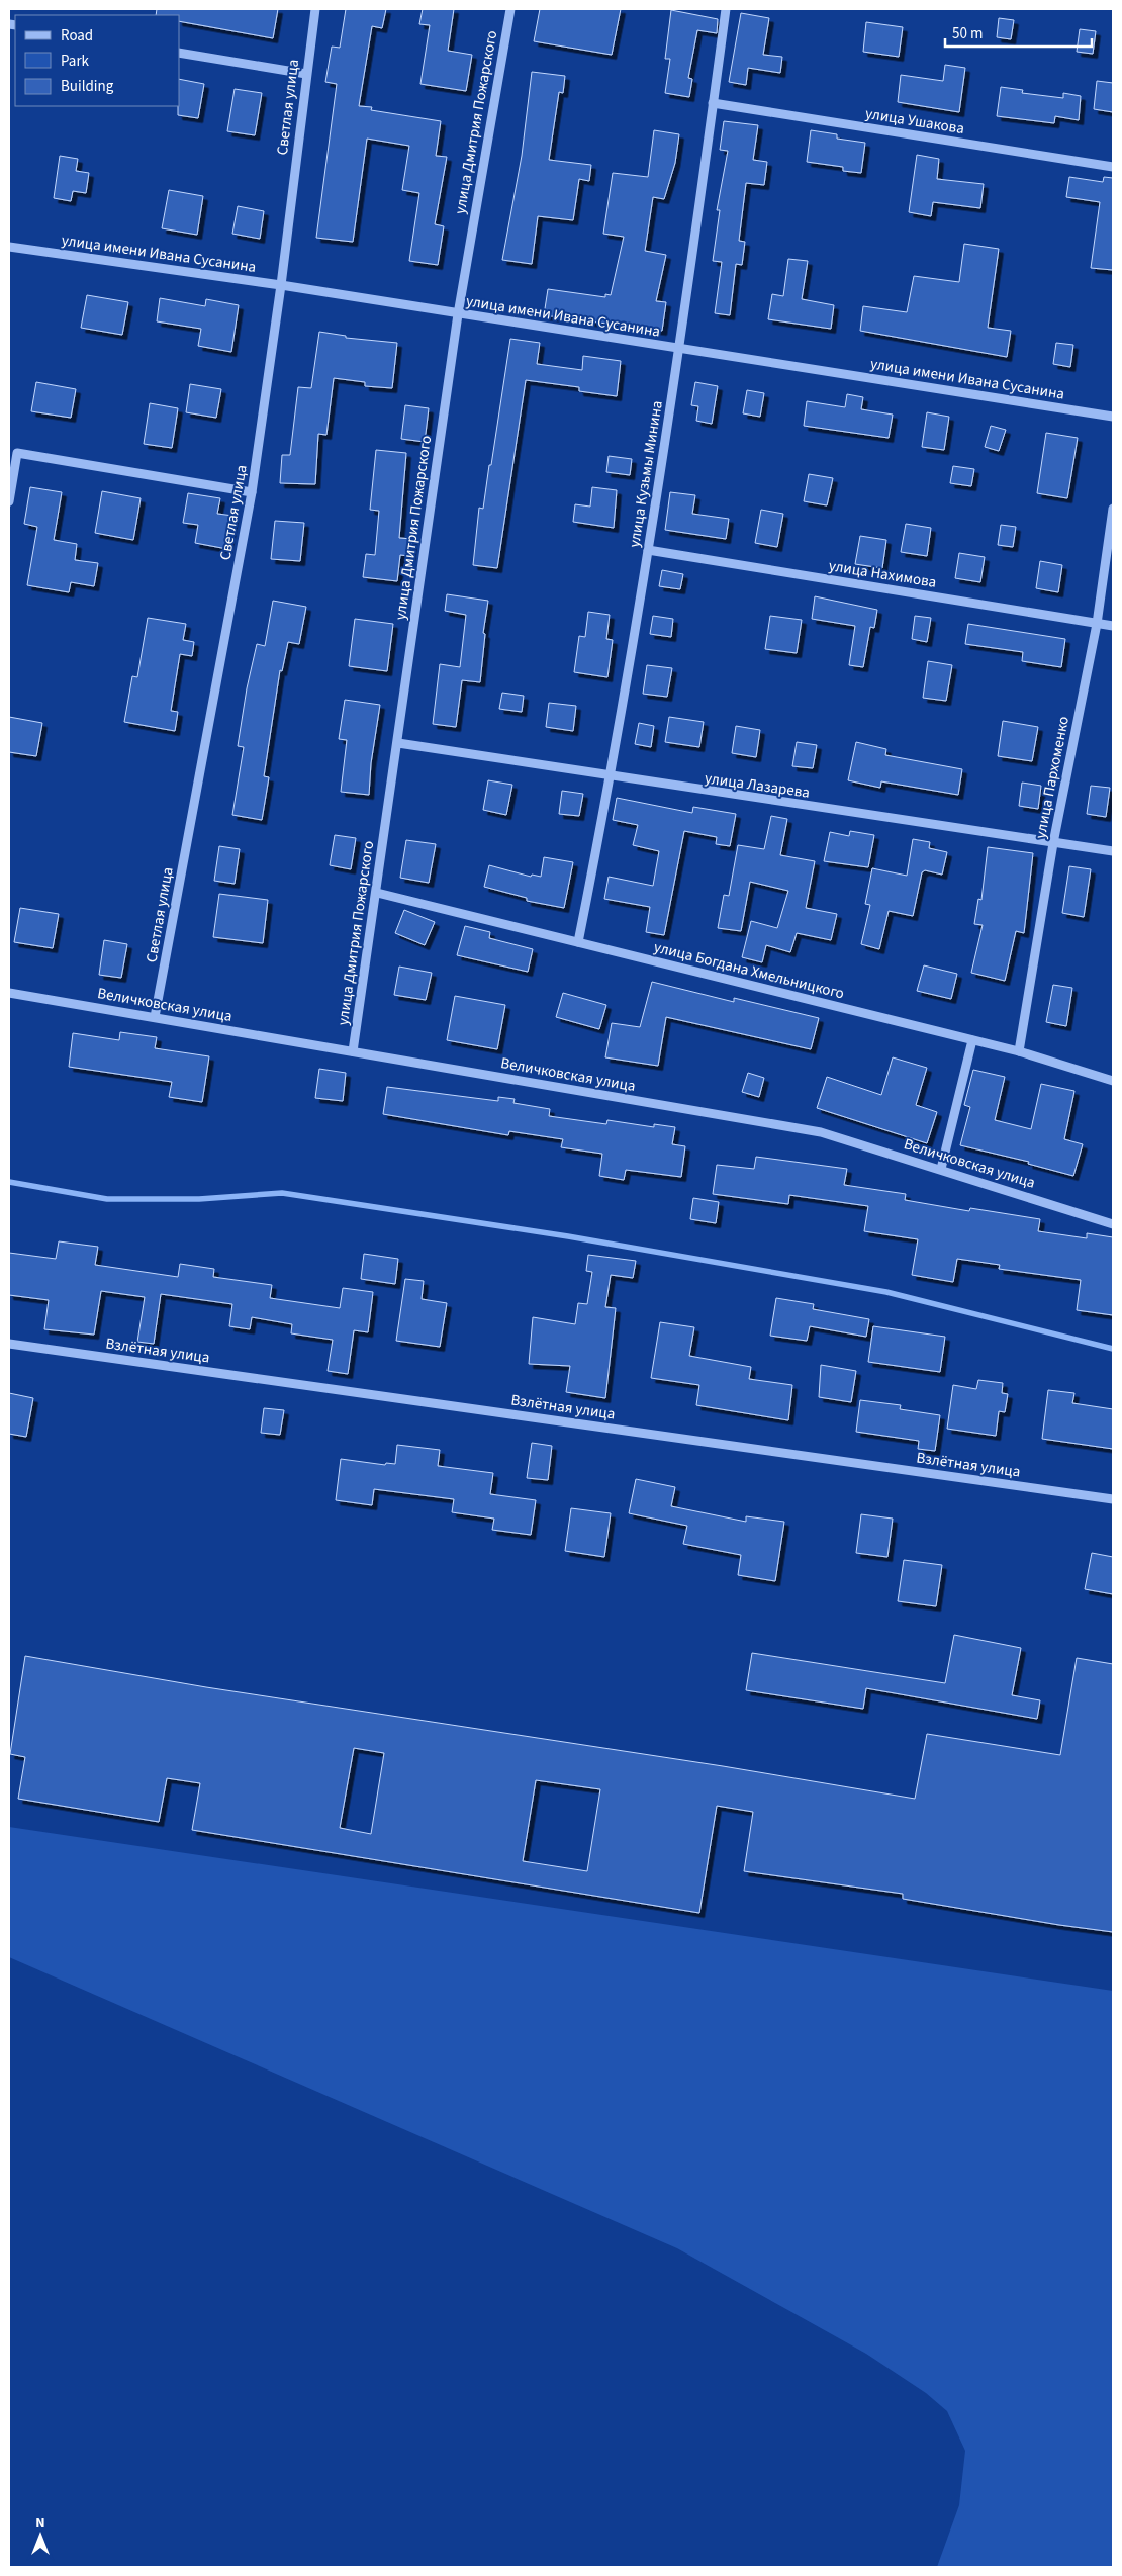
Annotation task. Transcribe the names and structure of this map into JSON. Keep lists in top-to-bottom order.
{
  "streets": {
    "street": [
      "Светлая улица",
      "улица Ушакова",
      "улица Дмитрия Пожарского",
      "улица имени Ивана Сусанина",
      "улица Кузьмы Минина",
      "улица Нахимова",
      "улица Пархоменко",
      "улица Лазарева",
      "улица Богдана Хмельницкого",
      "Величковская улица",
      "Взлётная улица"
    ]
  },
  "crossings": [
    ["Светлая улица", "улица имени Ивана Сусанина"],
    ["Светлая улица", "Величковская улица"],
    ["улица Ушакова", "улица Кузьмы Минина"],
    ["улица Дмитрия Пожарского", "улица имени Ивана Сусанина"],
    ["улица Дмитрия Пожарского", "улица Лазарева"],
    ["улица Дмитрия Пожарского", "улица Богдана Хмельницкого"],
    ["улица Дмитрия Пожарского", "Величковская улица"],
    ["улица имени Ивана Сусанина", "улица Кузьмы Минина"],
    ["улица Кузьмы Минина", "улица Нахимова"],
    ["улица Кузьмы Минина", "улица Лазарева"],
    ["улица Кузьмы Минина", "улица Богдана Хмельницкого"],
    ["улица Нахимова", "улица Пархоменко"],
    ["улица Пархоменко", "улица Лазарева"],
    ["улица Пархоменко", "улица Богдана Хмельницкого"]
  ],
  "legend": ["Road", "Park", "Building"],
  "scale_bar": "50 m",
  "north": "top"
}
